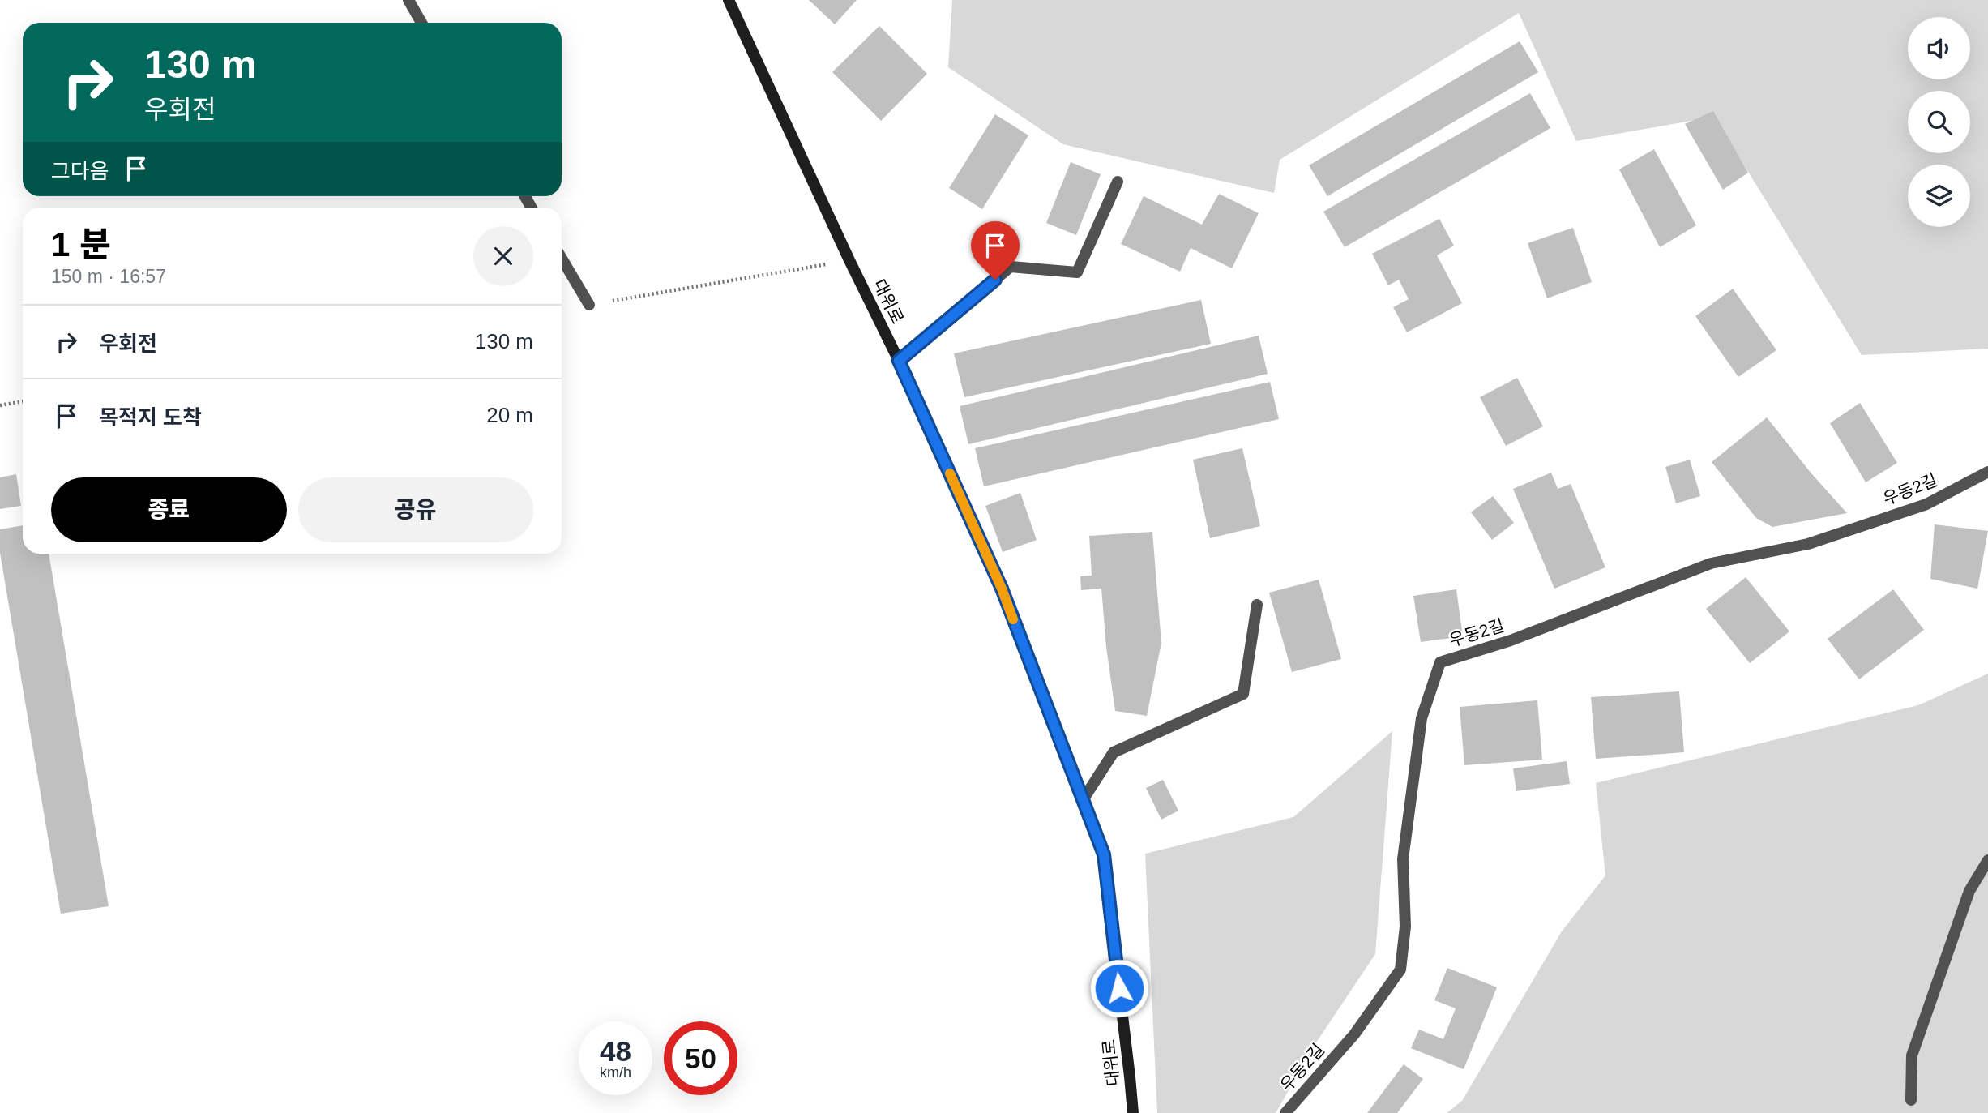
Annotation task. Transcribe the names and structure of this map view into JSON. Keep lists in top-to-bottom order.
{
  "streets": {
    "main road": ["대위로"],
    "street": ["우동2길"]
  },
  "page": {
    "turn": ["130 m", "우회전"],
    "then": "그다음",
    "heading": ["1 분", "150 m · 16:57"],
    "list": [
      {
        "name": "우회전",
        "value": "130 m"
      },
      {
        "name": "목적지 도착",
        "value": "20 m"
      }
    ],
    "buttons": ["종료", "공유"],
    "speed": "48 km/h",
    "limit": "50"
  }
}
